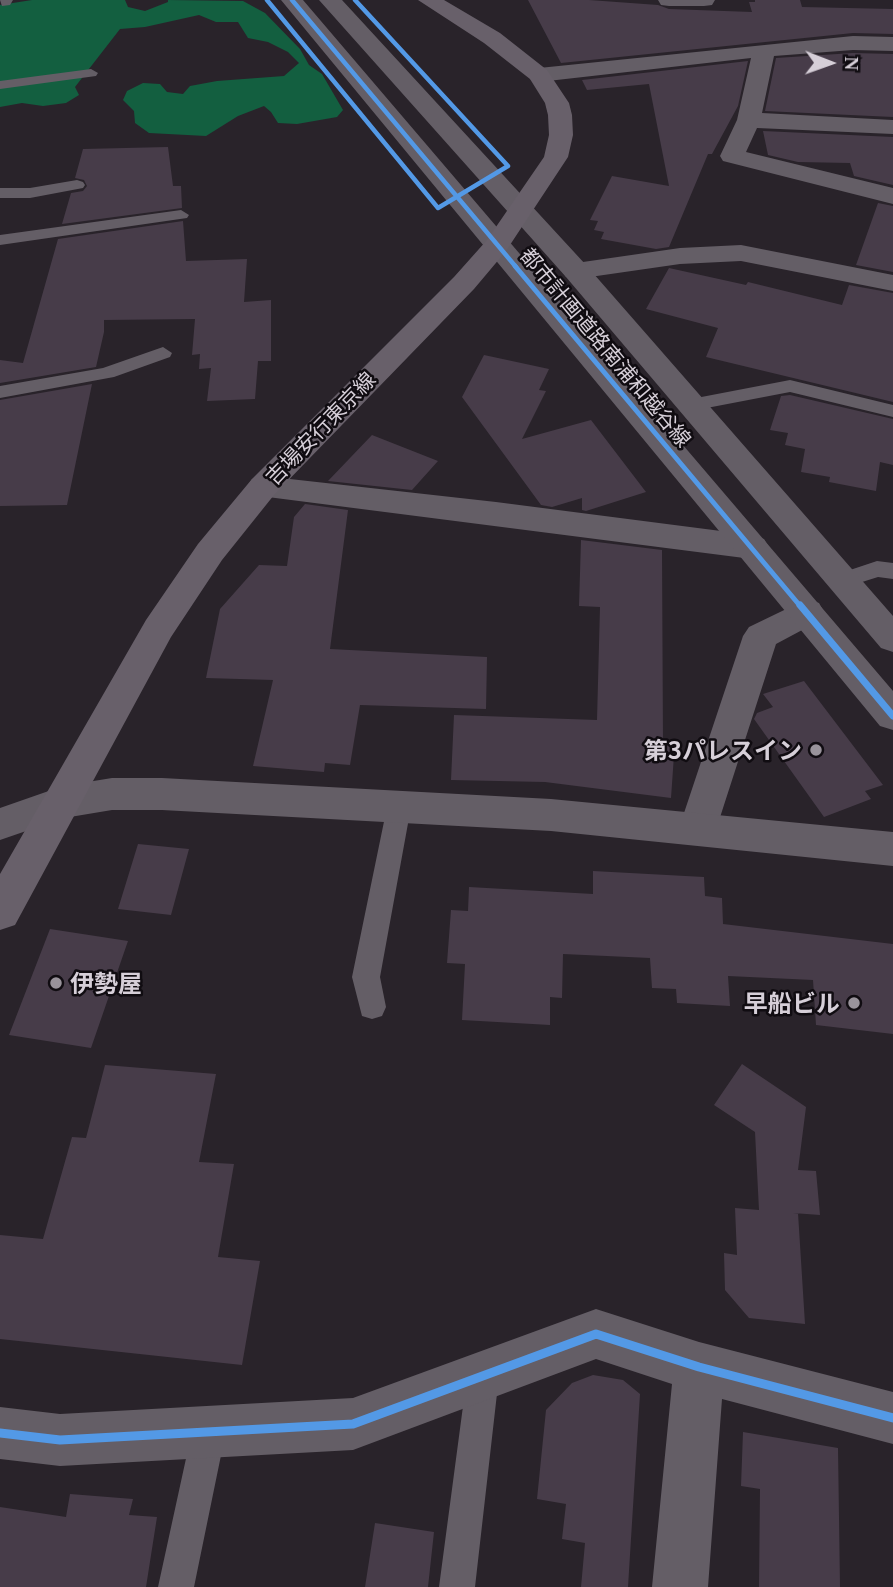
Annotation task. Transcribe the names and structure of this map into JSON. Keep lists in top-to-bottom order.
{
  "streets": {
    "main road": ["吉場安行東京線"],
    "street": ["都市計画道路南浦和越谷線"]
  },
  "crossings": [
    ["都市計画道路南浦和越谷線", "吉場安行東京線"]
  ],
  "places": ["第3パレスイン", "伊勢屋", "早船ビル"],
  "north": "right"
}
